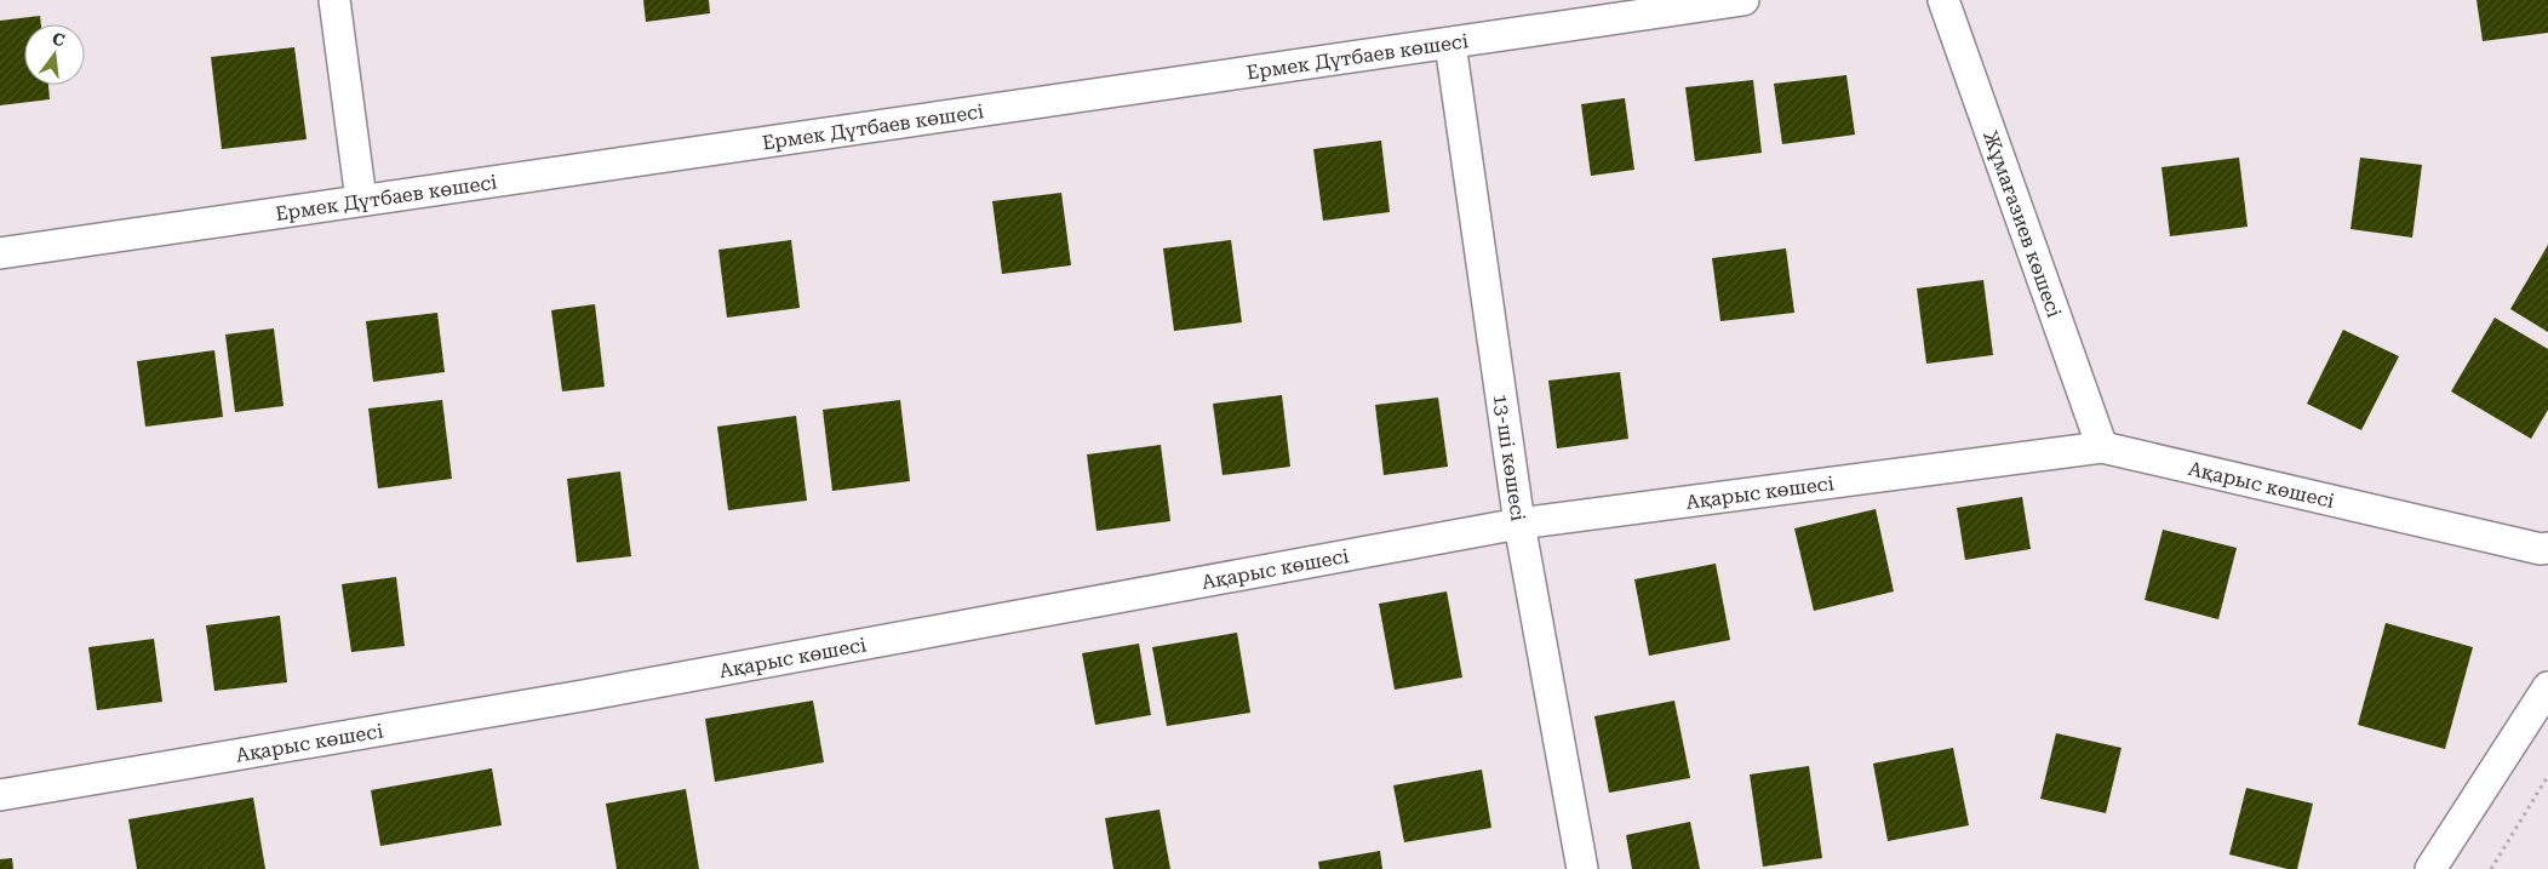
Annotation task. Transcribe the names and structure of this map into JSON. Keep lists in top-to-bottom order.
{
  "streets": {
    "street": [
      "Ермек Дүтбаев көшесi",
      "Жұмағазиев көшесі",
      "13-ші көшесi",
      "Ақарыс көшесi"
    ]
  },
  "crossings": [
    ["Ермек Дүтбаев көшесi", "13-ші көшесi"],
    ["Жұмағазиев көшесі", "Ақарыс көшесi"],
    ["13-ші көшесi", "Ақарыс көшесi"]
  ],
  "north": "top"
}
